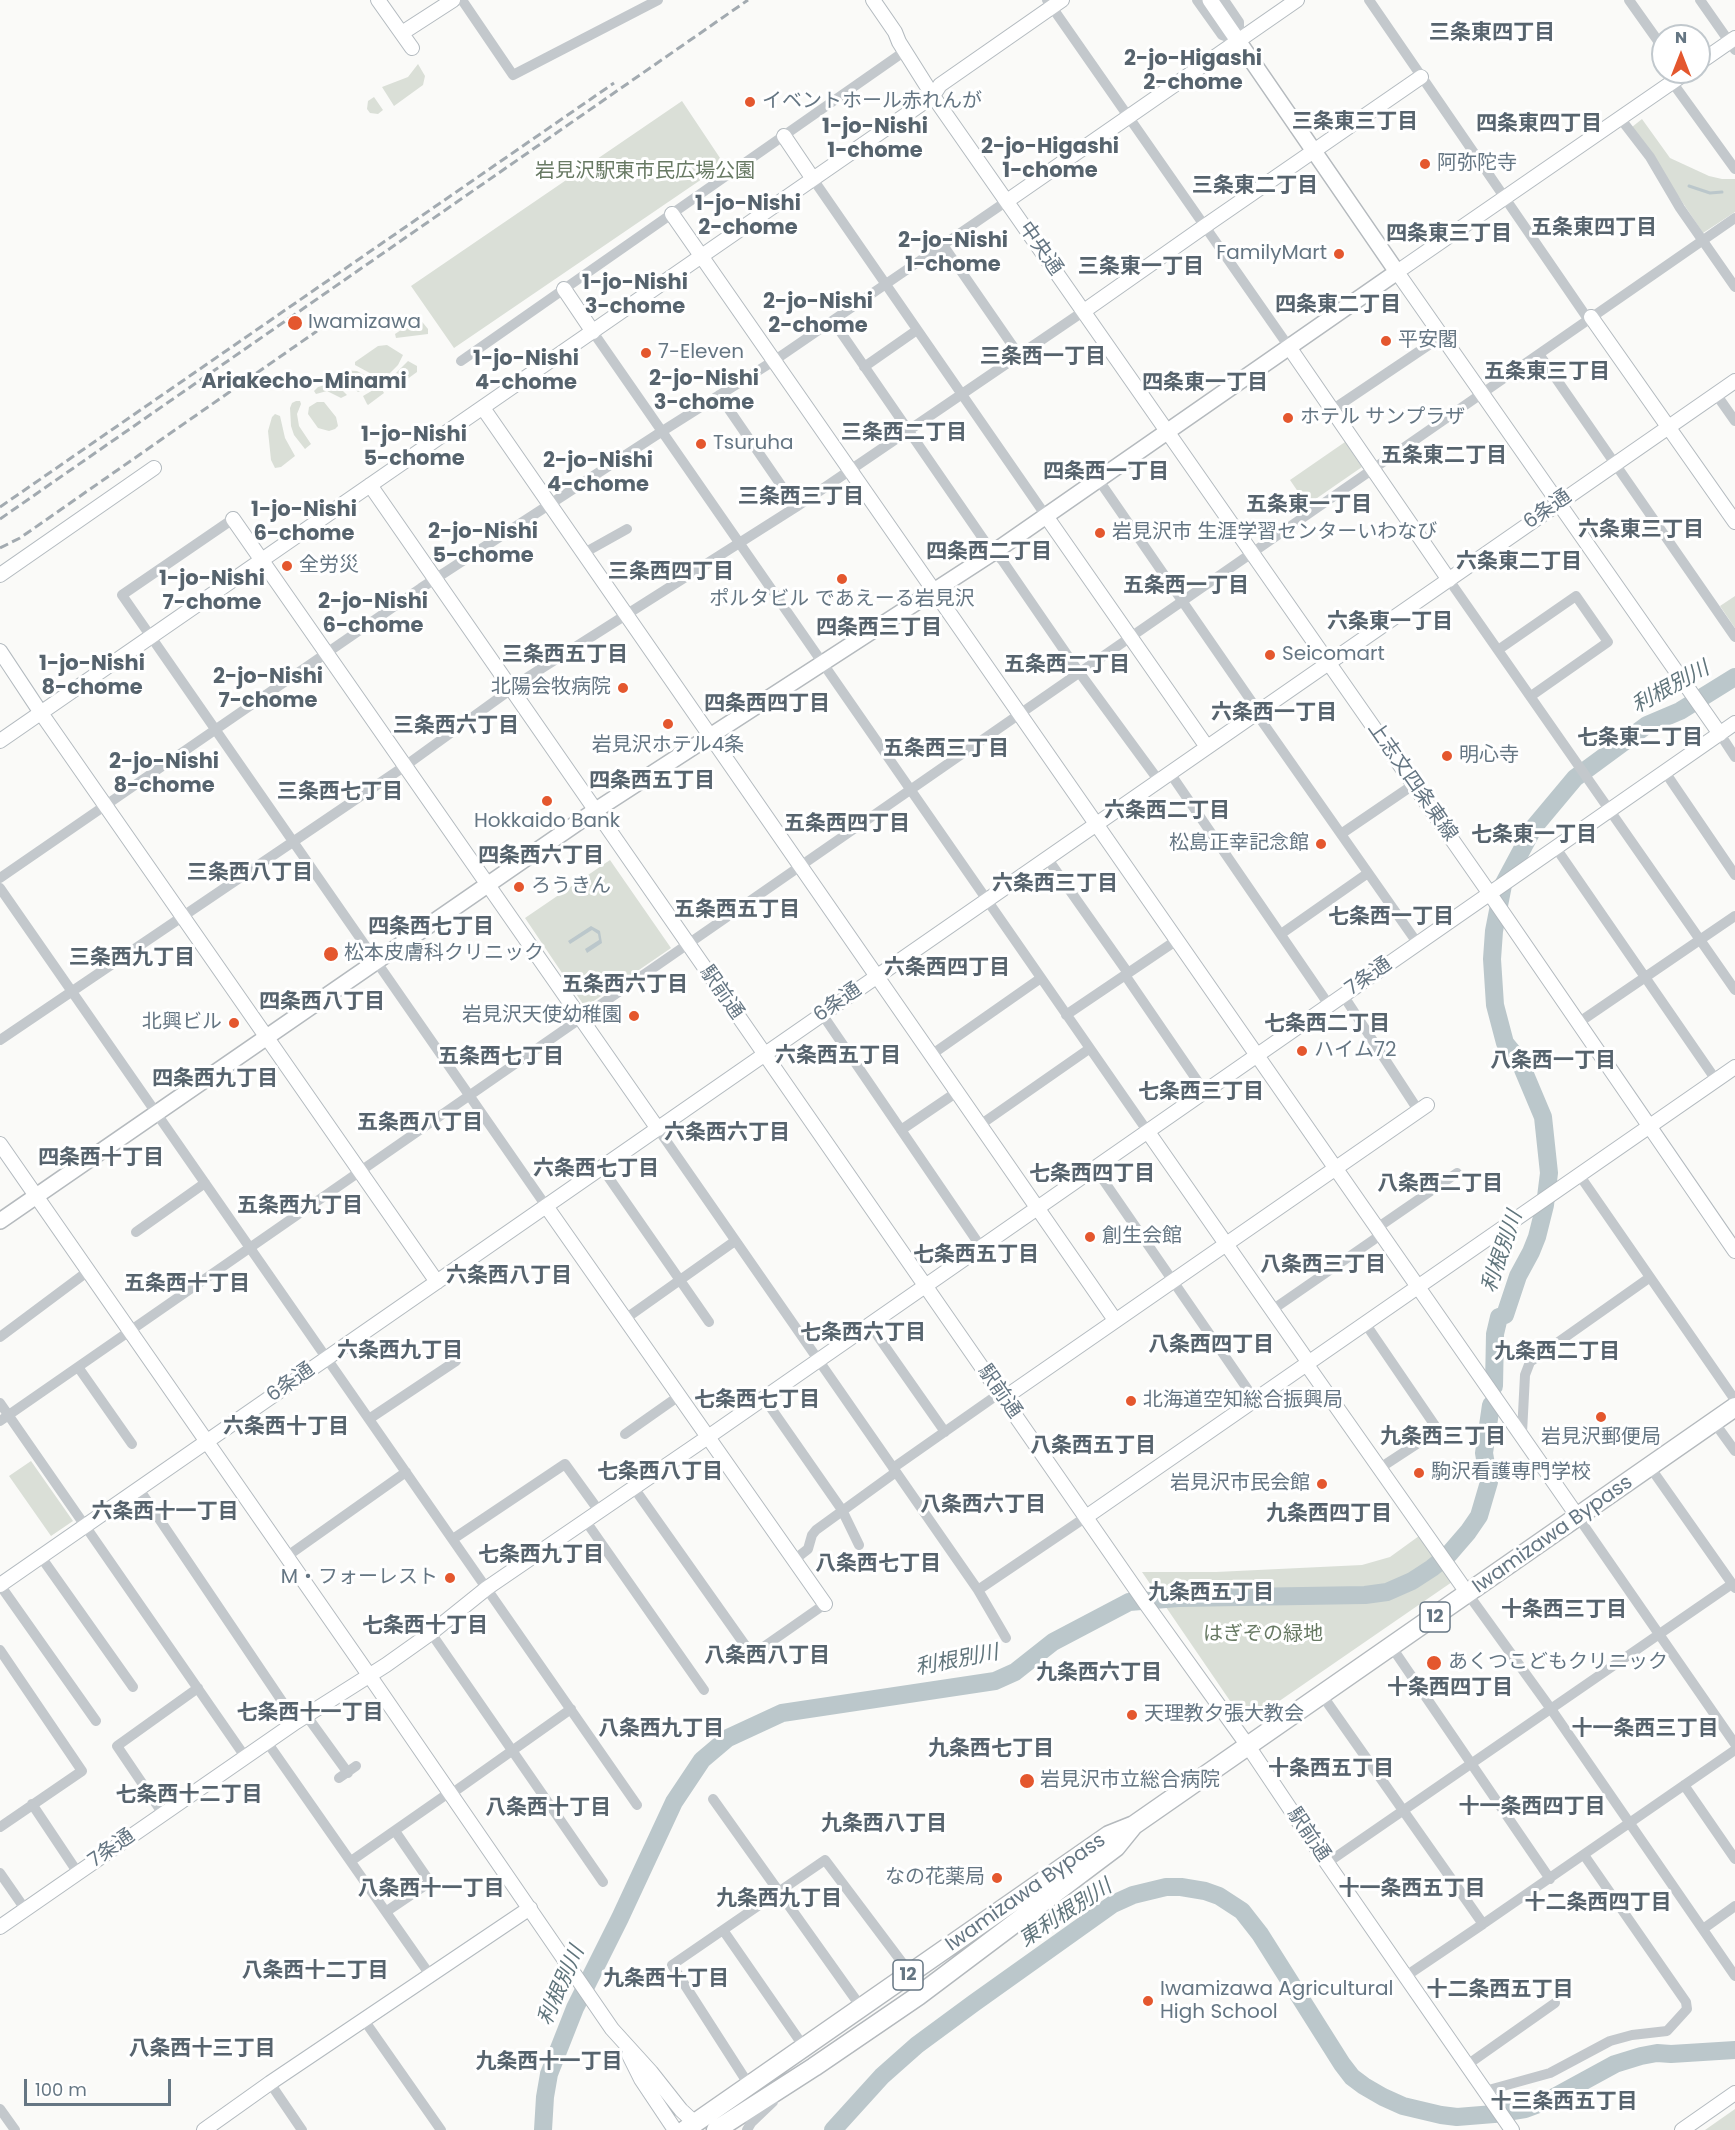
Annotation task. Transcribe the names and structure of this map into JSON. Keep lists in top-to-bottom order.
{
  "streets": {
    "highway": ["Iwamizawa Bypass", "12"],
    "street": [
      "中央通",
      "6条通",
      "上志文四条東線",
      "7条通",
      "駅前通"
    ]
  },
  "crossings": [
    ["中央通", "上志文四条東線"],
    ["6条通", "上志文四条東線"],
    ["6条通", "駅前通"],
    ["上志文四条東線", "7条通"],
    ["7条通", "駅前通"],
    ["駅前通", "Iwamizawa Bypass"]
  ],
  "districts": [
    "三条東四丁目",
    "2-jo-Higashi 2-chome",
    "三条東三丁目",
    "四条東四丁目",
    "1-jo-Nishi 1-chome",
    "2-jo-Higashi 1-chome",
    "三条東二丁目",
    "1-jo-Nishi 2-chome",
    "五条東四丁目",
    "四条東三丁目",
    "2-jo-Nishi 1-chome",
    "三条東一丁目",
    "1-jo-Nishi 3-chome",
    "2-jo-Nishi 2-chome",
    "四条東二丁目",
    "三条西一丁目",
    "1-jo-Nishi 4-chome",
    "五条東三丁目",
    "2-jo-Nishi 3-chome",
    "Ariakecho-Minami",
    "四条東一丁目",
    "三条西二丁目",
    "1-jo-Nishi 5-chome",
    "五条東二丁目",
    "2-jo-Nishi 4-chome",
    "四条西一丁目",
    "三条西三丁目",
    "五条東一丁目",
    "1-jo-Nishi 6-chome",
    "六条東三丁目",
    "2-jo-Nishi 5-chome",
    "四条西二丁目",
    "六条東二丁目",
    "三条西四丁目",
    "1-jo-Nishi 7-chome",
    "五条西一丁目",
    "2-jo-Nishi 6-chome",
    "六条東一丁目",
    "四条西三丁目",
    "三条西五丁目",
    "1-jo-Nishi 8-chome",
    "五条西二丁目",
    "2-jo-Nishi 7-chome",
    "四条西四丁目",
    "六条西一丁目",
    "三条西六丁目",
    "七条東二丁目",
    "五条西三丁目",
    "2-jo-Nishi 8-chome",
    "四条西五丁目",
    "三条西七丁目",
    "六条西二丁目",
    "五条西四丁目",
    "七条東一丁目",
    "四条西六丁目",
    "三条西八丁目",
    "六条西三丁目",
    "五条西五丁目",
    "七条西一丁目",
    "四条西七丁目",
    "三条西九丁目",
    "六条西四丁目",
    "五条西六丁目",
    "四条西八丁目",
    "七条西二丁目",
    "六条西五丁目",
    "五条西七丁目",
    "八条西一丁目",
    "四条西九丁目",
    "七条西三丁目",
    "五条西八丁目",
    "六条西六丁目",
    "四条西十丁目",
    "六条西七丁目",
    "七条西四丁目",
    "八条西二丁目",
    "五条西九丁目",
    "七条西五丁目",
    "八条西三丁目",
    "六条西八丁目",
    "五条西十丁目",
    "七条西六丁目",
    "八条西四丁目",
    "六条西九丁目",
    "九条西二丁目",
    "七条西七丁目",
    "六条西十丁目",
    "九条西三丁目",
    "八条西五丁目",
    "七条西八丁目",
    "八条西六丁目",
    "六条西十一丁目",
    "九条西四丁目",
    "七条西九丁目",
    "八条西七丁目",
    "九条西五丁目",
    "十条西三丁目",
    "七条西十丁目",
    "八条西八丁目",
    "九条西六丁目",
    "十条西四丁目",
    "七条西十一丁目",
    "八条西九丁目",
    "十一条西三丁目",
    "九条西七丁目",
    "十条西五丁目",
    "七条西十二丁目",
    "十一条西四丁目",
    "八条西十丁目",
    "九条西八丁目",
    "八条西十一丁目",
    "十一条西五丁目",
    "九条西九丁目",
    "十二条西四丁目",
    "八条西十二丁目",
    "九条西十丁目",
    "十二条西五丁目",
    "八条西十三丁目",
    "九条西十一丁目",
    "十三条西五丁目"
  ],
  "water": ["利根別川", "東利根別川"],
  "parks": ["岩見沢駅東市民広場公園", "はぎぞの緑地"],
  "places": [
    "イベントホール赤れんが",
    "阿弥陀寺",
    "FamilyMart",
    "Iwamizawa",
    "平安閣",
    "7-Eleven",
    "ホテル サンプラザ",
    "Tsuruha",
    "岩見沢市 生涯学習センターいわなび",
    "全労災",
    "ポルタビル であえーる岩見沢",
    "Seicomart",
    "北陽会牧病院",
    "岩見沢ホテル4条",
    "明心寺",
    "Hokkaido Bank",
    "松島正幸記念館",
    "ろうきん",
    "松本皮膚科クリニック",
    "岩見沢天使幼稚園",
    "北興ビル",
    "ハイム72",
    "創生会館",
    "北海道空知総合振興局",
    "岩見沢郵便局",
    "駒沢看護専門学校",
    "岩見沢市民会館",
    "M・フォーレスト",
    "あくつこどもクリニック",
    "天理教夕張大教会",
    "岩見沢市立総合病院",
    "なの花薬局",
    "Iwamizawa Agricultural High School"
  ],
  "scale_bar": "100 m",
  "north": "top"
}
